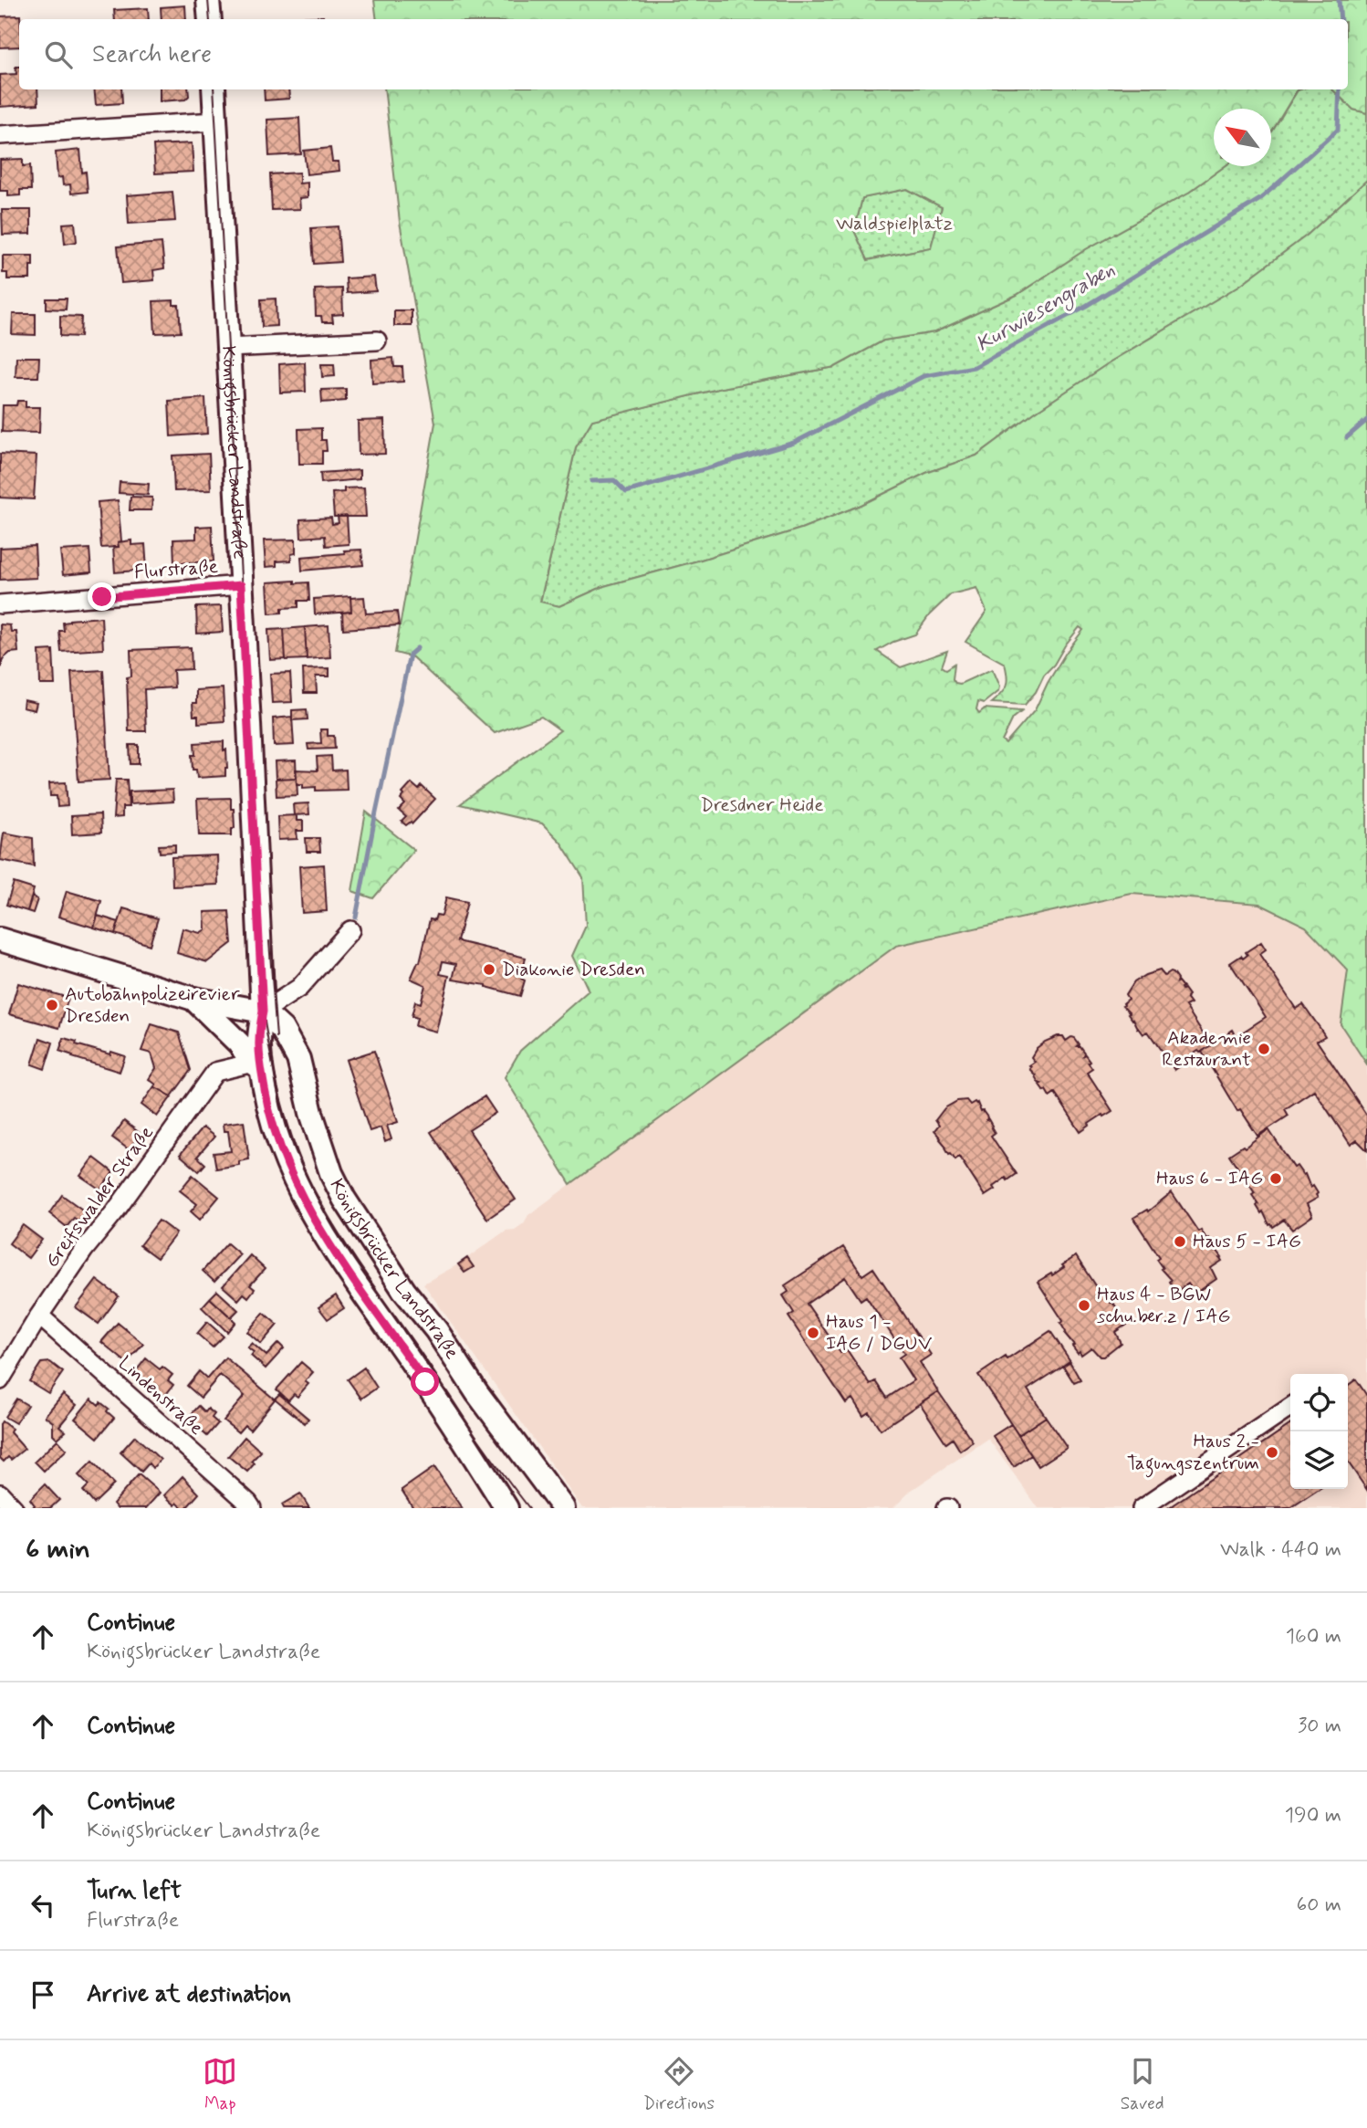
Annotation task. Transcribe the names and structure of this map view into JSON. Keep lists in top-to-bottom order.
{
  "streets": {
    "main road": ["Königsbrücker Landstraße"],
    "street": ["Flurstraße", "Greifswalder Straße", "Lindenstraße"]
  },
  "crossings": [
    ["Königsbrücker Landstraße", "Flurstraße"],
    ["Königsbrücker Landstraße", "Greifswalder Straße"],
    ["Greifswalder Straße", "Lindenstraße"]
  ],
  "water": ["Kurwiesengraben"],
  "parks": ["Waldspielplatz", "Dresdner Heide"],
  "places": [
    "Diakonie Dresden",
    "Autobahnpolizeirevier Dresden",
    "Akademie Restaurant",
    "Haus 6 - IAG",
    "Haus 5 - IAG",
    "Haus 4 - BGW schu.ber.z / IAG",
    "Haus 1 - IAG / DGUV",
    "Haus 2 - Tagungszentrum"
  ],
  "north": "top left",
  "page": {
    "search": "Search here",
    "heading": ["6 min", "Walk · 440 m"],
    "list": [
      ["Continue", "Königsbrücker Landstraße", "160 m"],
      ["Continue", "30 m"],
      ["Continue", "Königsbrücker Landstraße", "190 m"],
      ["Turn left", "Flurstraße", "60 m"],
      "Arrive at destination"
    ],
    "nav": ["Map", "Directions", "Saved"]
  }
}
